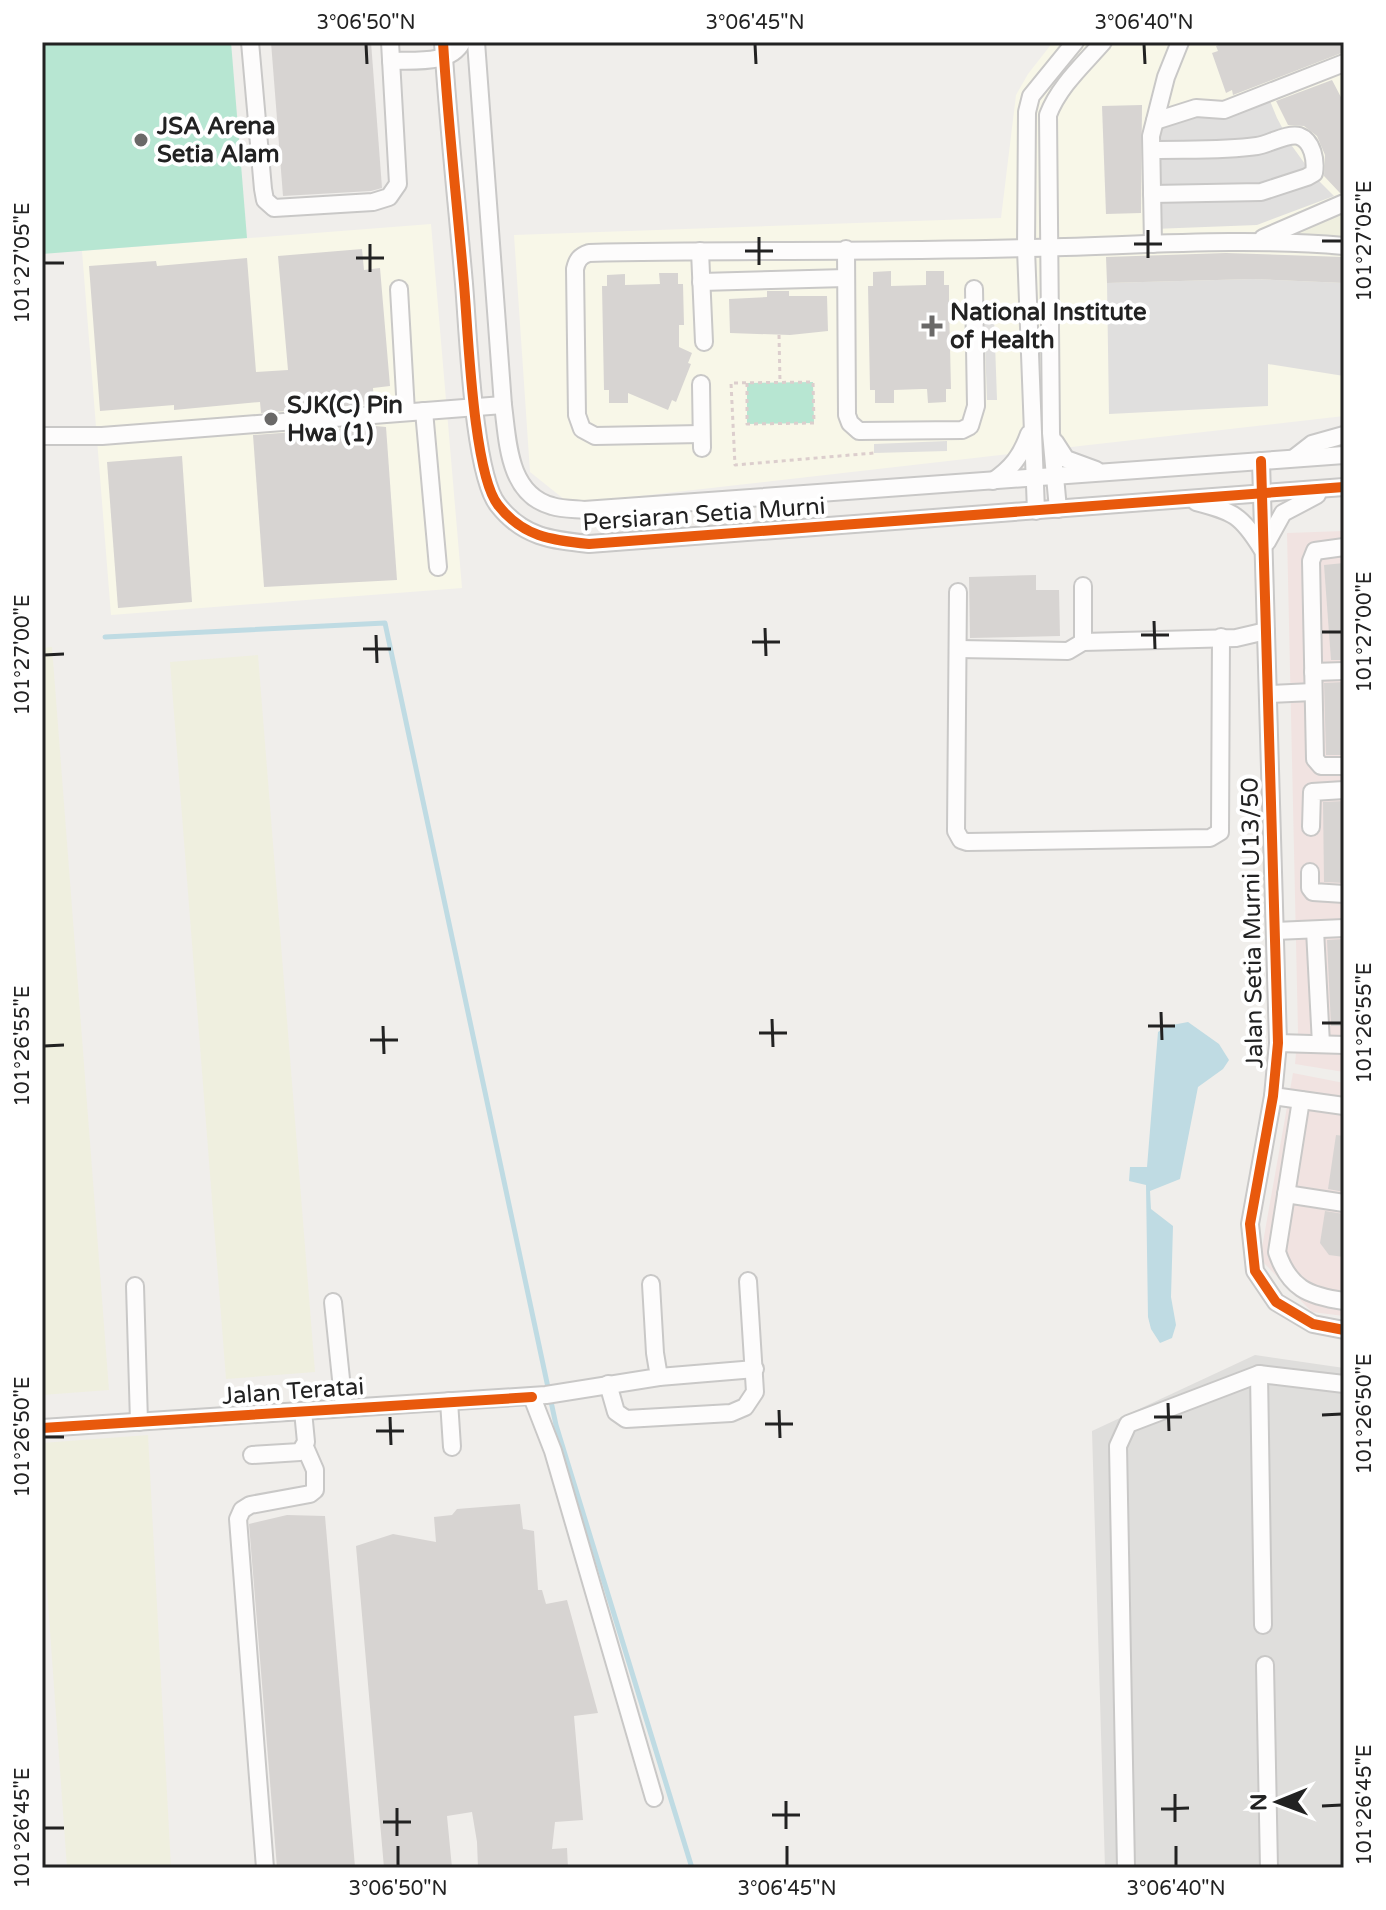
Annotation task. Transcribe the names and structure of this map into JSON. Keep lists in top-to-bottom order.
{
  "streets": {
    "street": ["Persiaran Setia Murni", "Jalan Setia Murni U13/50", "Jalan Teratai"]
  },
  "crossings": [
    ["Persiaran Setia Murni", "Jalan Setia Murni U13/50"]
  ],
  "places": {
    "other": ["JSA Arena Setia Alam", "SJK(C) Pin Hwa (1)"],
    "health": ["National Institute of Health"]
  },
  "north": "left",
  "coordinates": [
    "3°06'50\"N",
    "3°06'45\"N",
    "3°06'40\"N",
    "101°27'05\"E",
    "101°27'00\"E",
    "101°26'55\"E",
    "101°26'50\"E",
    "101°26'45\"E"
  ]
}
